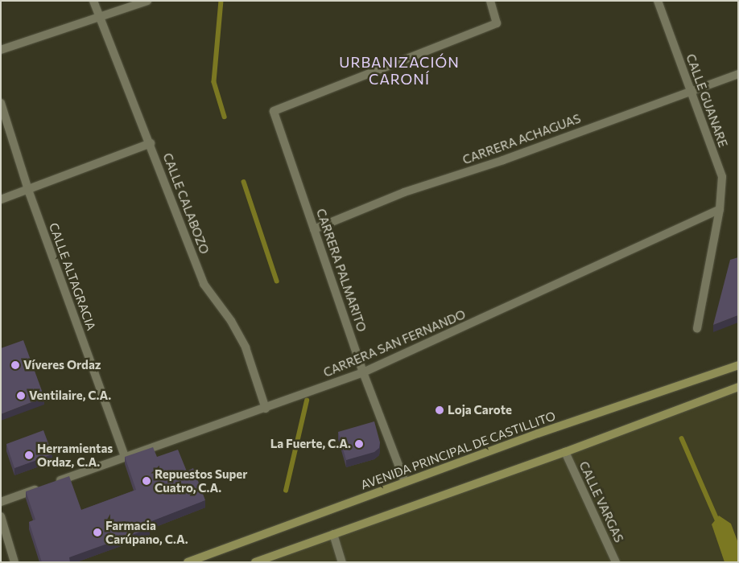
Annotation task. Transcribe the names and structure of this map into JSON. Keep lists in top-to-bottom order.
{
  "streets": {
    "main road": ["AVENIDA PRINCIPAL DE CASTILLITO"],
    "street": [
      "CALLE GUANARE",
      "CARRERA ACHAGUAS",
      "CALLE CALABOZO",
      "CARRERA PALMARITO",
      "CALLE ALTAGRACIA",
      "CARRERA SAN FERNANDO",
      "CALLE VARGAS"
    ]
  },
  "crossings": [
    ["CALLE GUANARE", "CARRERA ACHAGUAS"],
    ["CALLE GUANARE", "CARRERA SAN FERNANDO"],
    ["CARRERA ACHAGUAS", "CARRERA PALMARITO"],
    ["CALLE CALABOZO", "CARRERA SAN FERNANDO"],
    ["CARRERA PALMARITO", "CARRERA SAN FERNANDO"],
    ["CARRERA PALMARITO", "AVENIDA PRINCIPAL DE CASTILLITO"],
    ["CALLE ALTAGRACIA", "CARRERA SAN FERNANDO"]
  ],
  "districts": ["URBANIZACIÓN CARONÍ"],
  "places": [
    "Víveres Ordaz",
    "Ventilaire, C.A.",
    "Loja Carote",
    "La Fuerte, C.A.",
    "Herramientas Ordaz, C.A.",
    "Repuestos Super Cuatro, C.A.",
    "Farmacia Carúpano, C.A."
  ]
}
